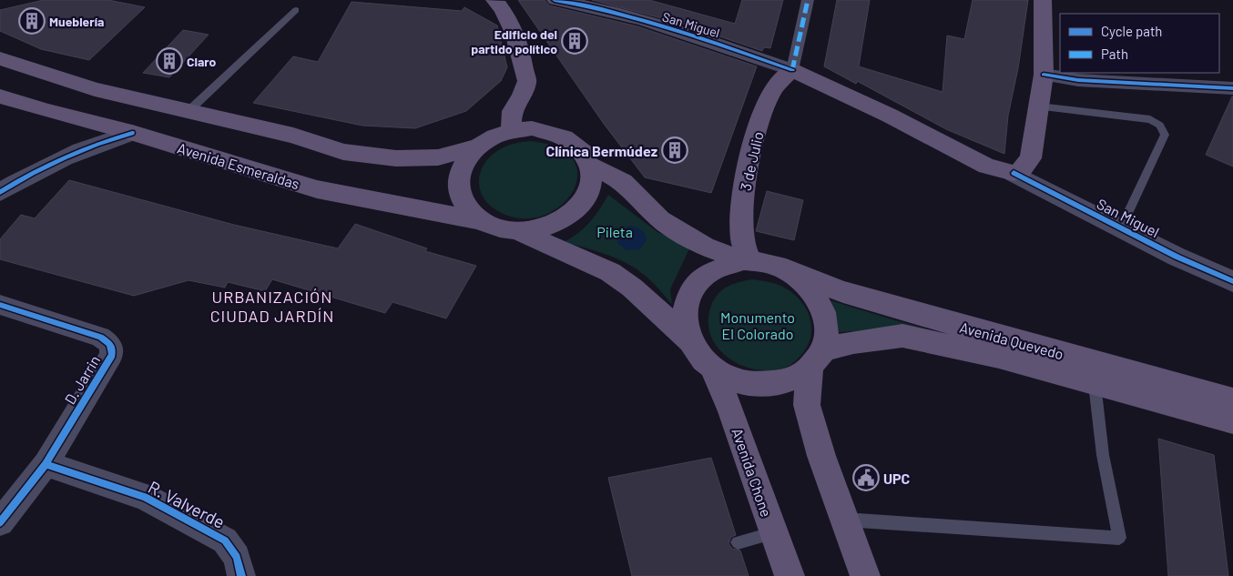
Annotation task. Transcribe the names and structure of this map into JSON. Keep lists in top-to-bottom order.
{
  "streets": {
    "main road": [
      "San Miguel",
      "3 de Julio",
      "Avenida Esmeraldas",
      "Avenida Quevedo",
      "Avenida Chone"
    ],
    "street": ["D. Jarrin", "R. Valverde"]
  },
  "crossings": [
    ["San Miguel", "3 de Julio"],
    ["3 de Julio", "Avenida Quevedo"],
    ["3 de Julio", "Avenida Chone"],
    ["Avenida Quevedo", "Avenida Chone"],
    ["D. Jarrin", "R. Valverde"]
  ],
  "districts": ["URBANIZACIÓN CIUDAD JARDÍN"],
  "parks": ["Pileta", "Monumento El Colorado"],
  "places": {
    "building": [
      "Mueblería",
      "Edificio del partido político",
      "Claro",
      "Clínica Bermúdez"
    ],
    "public building": ["UPC"]
  },
  "legend": ["Cycle path", "Path"]
}
